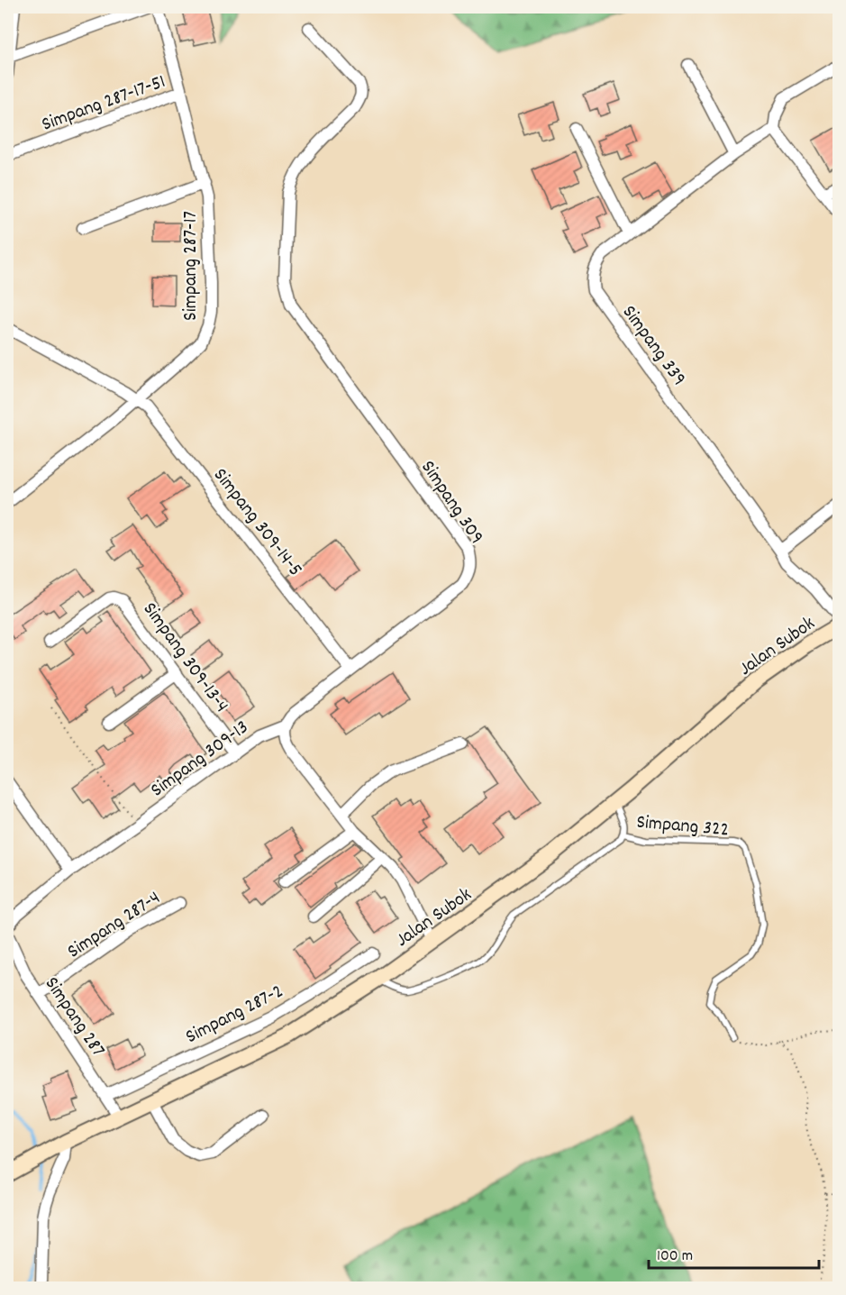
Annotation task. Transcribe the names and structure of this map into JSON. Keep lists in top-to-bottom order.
{
  "streets": {
    "main road": ["Jalan Subok"],
    "street": [
      "Simpang 287-17-51",
      "Simpang 287-17",
      "Simpang 339",
      "Simpang 309",
      "Simpang 309-14-5",
      "Simpang 309-13-4",
      "Simpang 309-13",
      "Simpang 287-4",
      "Simpang 287-2",
      "Simpang 287"
    ],
    "lane": ["Simpang 322"]
  },
  "crossings": [
    ["Simpang 287-17-51", "Simpang 287-17"],
    ["Simpang 287-17", "Simpang 309-14-5"],
    ["Simpang 309", "Simpang 309-14-5"],
    ["Simpang 309", "Simpang 309-13"],
    ["Jalan Subok", "Simpang 322"],
    ["Jalan Subok", "Simpang 287"],
    ["Simpang 309-13-4", "Simpang 309-13"],
    ["Simpang 287-4", "Simpang 287"],
    ["Simpang 287-2", "Simpang 287"]
  ],
  "scale_bar": "100 m"
}
